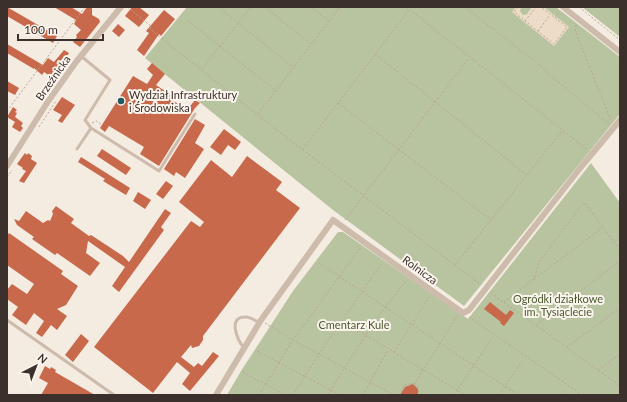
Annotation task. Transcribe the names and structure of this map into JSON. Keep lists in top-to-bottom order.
{
  "streets": {
    "street": ["Brzeźnicka", "Rolnicza"]
  },
  "parks": ["Ogródki działkowe im. Tysiąclecie", "Cmentarz Kule"],
  "places": ["Wydział Infrastruktury i Środowiska"],
  "scale_bar": "100 m",
  "north": "top right"
}
